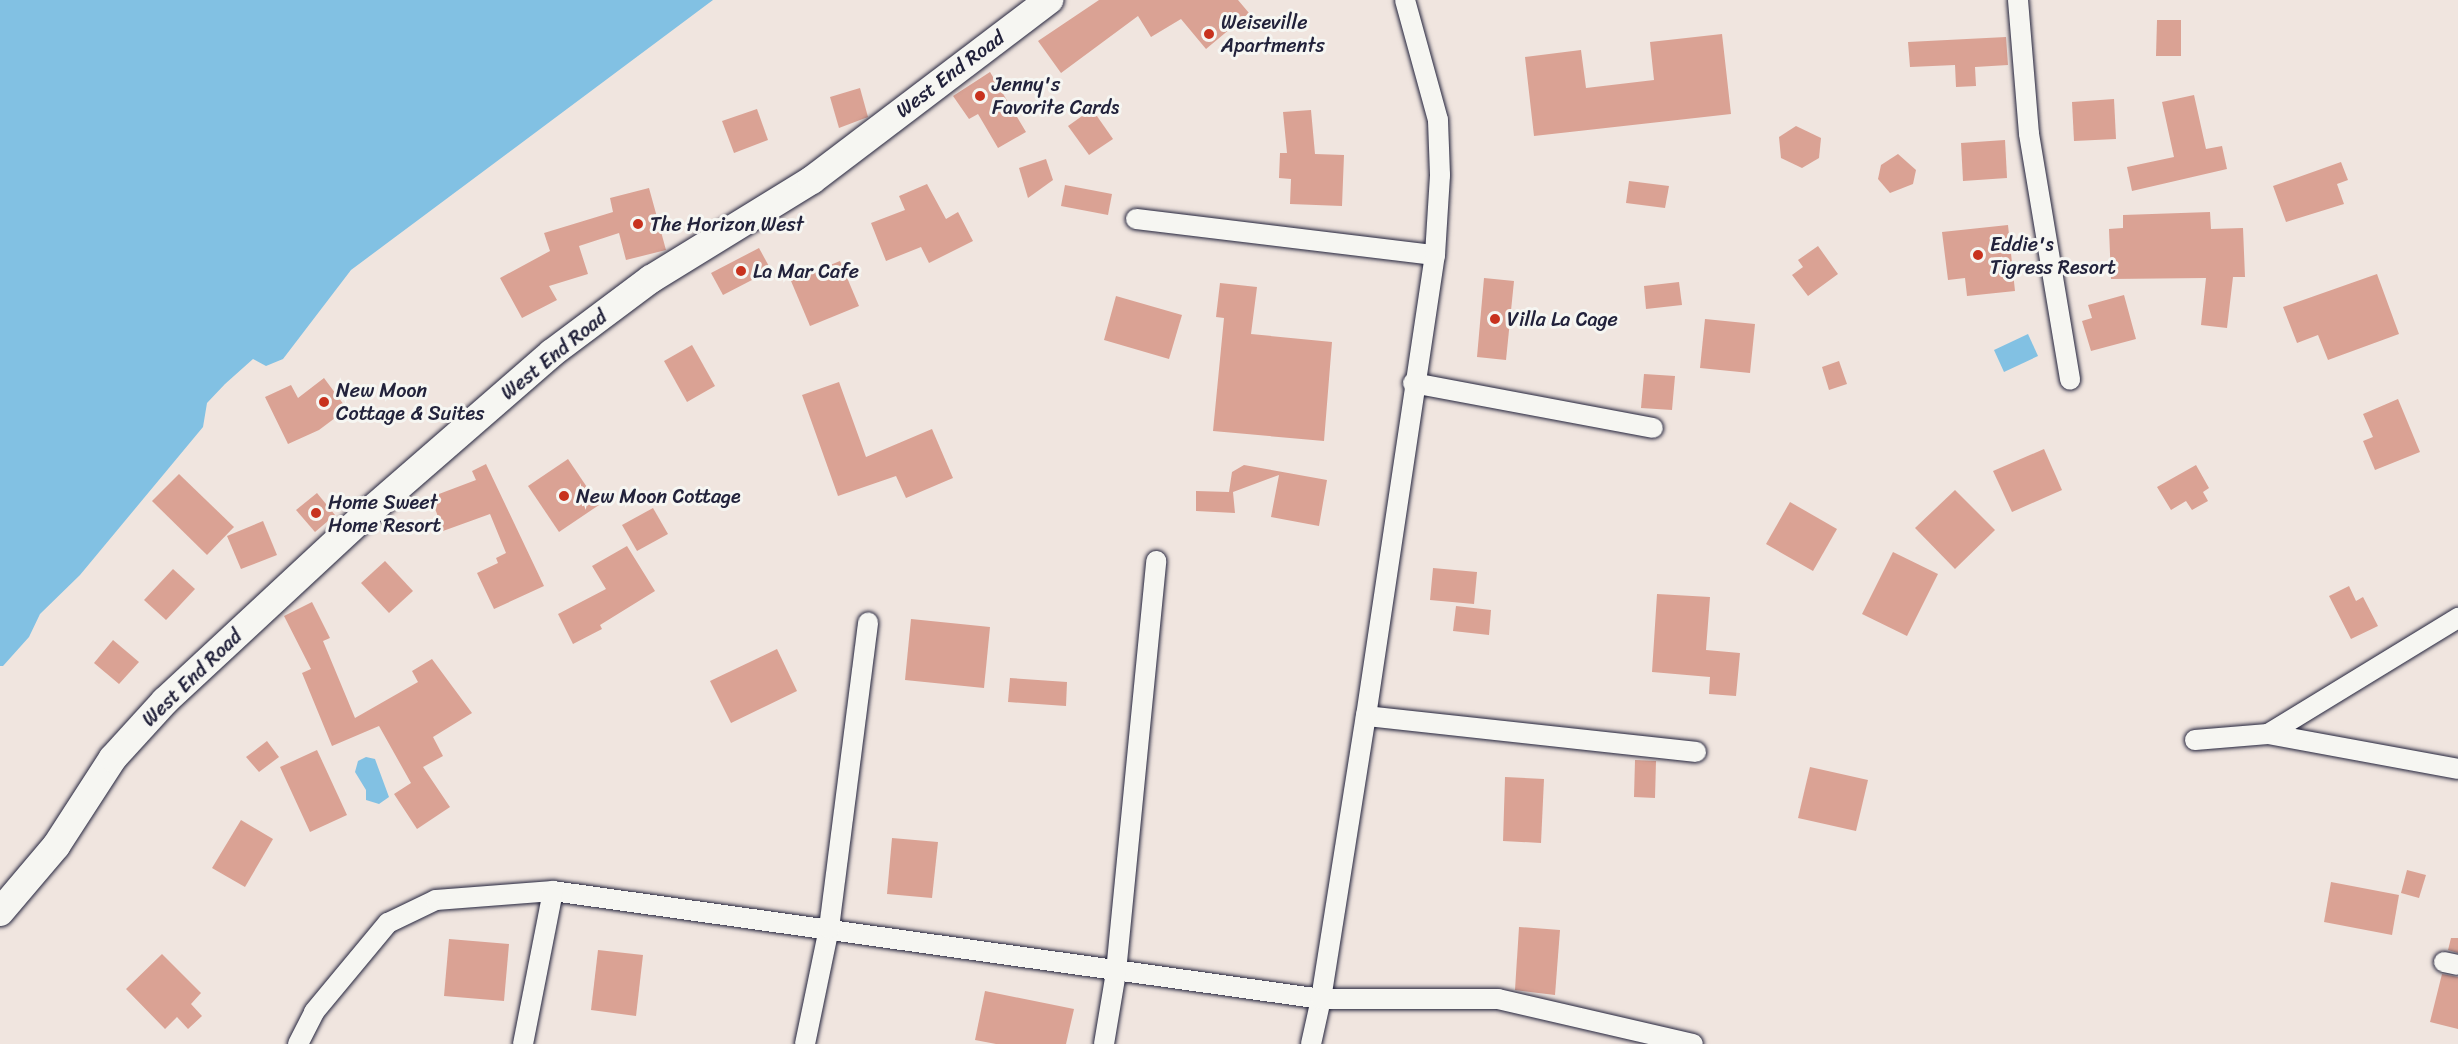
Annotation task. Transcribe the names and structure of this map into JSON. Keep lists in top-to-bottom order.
{
  "streets": {
    "main road": ["West End Road"]
  },
  "places": [
    "Weiseville Apartments",
    "Jenny's Favorite Cards",
    "The Horizon West",
    "Eddie's Tigress Resort",
    "La Mar Cafe",
    "Villa La Cage",
    "New Moon Cottage & Suites",
    "New Moon Cottage",
    "Home Sweet Home Resort"
  ]
}
